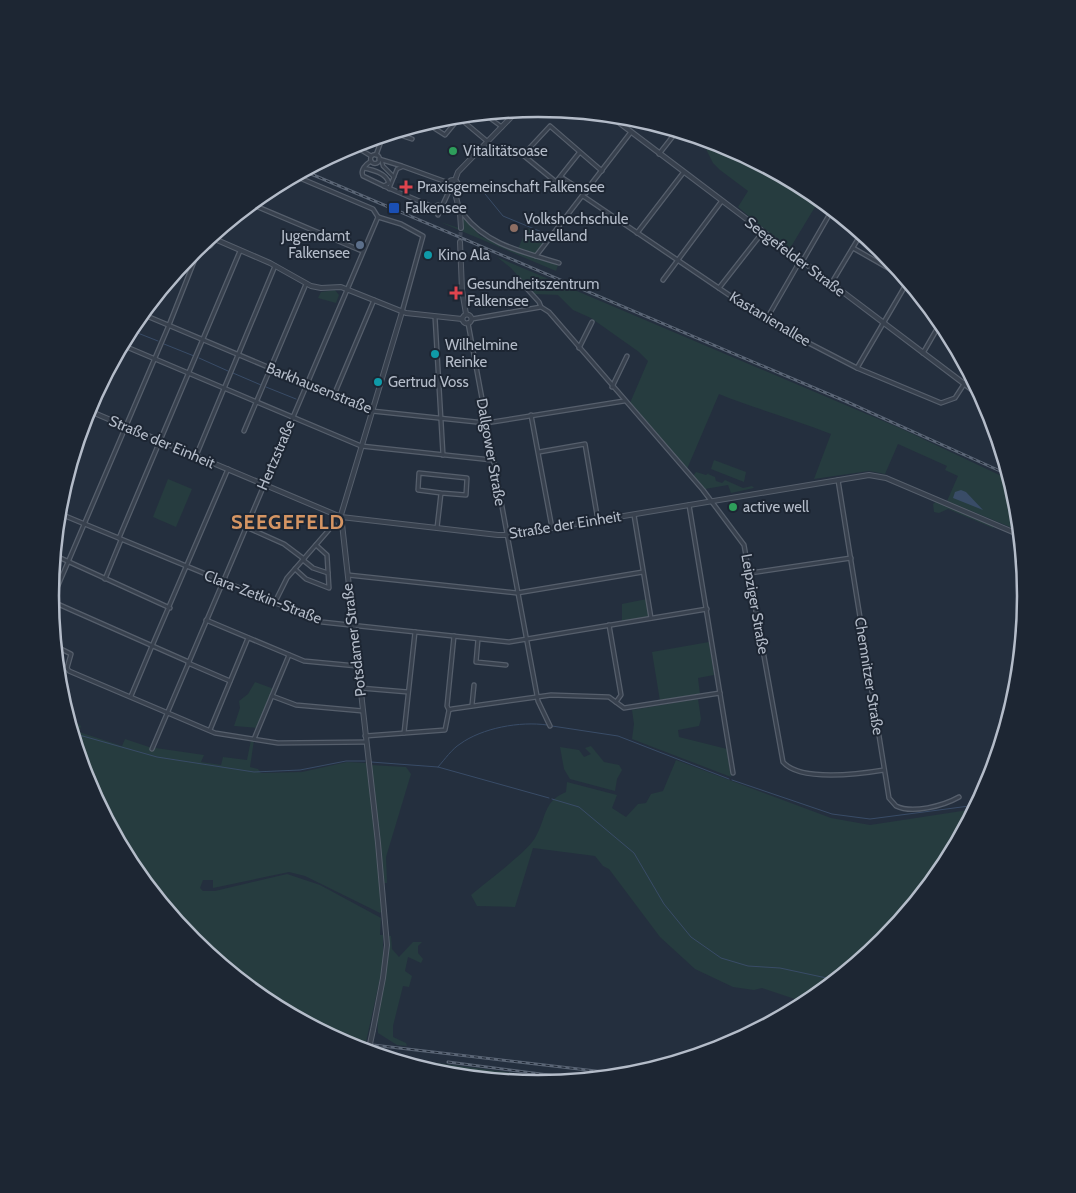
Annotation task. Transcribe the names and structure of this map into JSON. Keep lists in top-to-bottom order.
{
  "streets": {
    "street": [
      "Seegefelder Straße",
      "Kastanienallee",
      "Barkhausenstraße",
      "Straße der Einheit",
      "Dallgower Straße",
      "Hertzstraße",
      "Clara-Zetkin-Straße",
      "Leipziger Straße",
      "Potsdamer Straße",
      "Chemnitzer Straße"
    ]
  },
  "crossings": [
    ["Seegefelder Straße", "Kastanienallee"],
    ["Barkhausenstraße", "Dallgower Straße"],
    ["Barkhausenstraße", "Hertzstraße"],
    ["Barkhausenstraße", "Leipziger Straße"],
    ["Barkhausenstraße", "Potsdamer Straße"],
    ["Straße der Einheit", "Dallgower Straße"],
    ["Straße der Einheit", "Hertzstraße"],
    ["Straße der Einheit", "Leipziger Straße"],
    ["Straße der Einheit", "Potsdamer Straße"],
    ["Straße der Einheit", "Chemnitzer Straße"],
    ["Dallgower Straße", "Clara-Zetkin-Straße"],
    ["Hertzstraße", "Clara-Zetkin-Straße"],
    ["Hertzstraße", "Potsdamer Straße"],
    ["Clara-Zetkin-Straße", "Potsdamer Straße"],
    ["Leipziger Straße", "Chemnitzer Straße"]
  ],
  "districts": ["SEEGEFELD"],
  "places": {
    "other": [
      "Vitalitätsoase",
      "Volkshochschule Havelland",
      "Jugendamt Falkensee",
      "Kino Ala",
      "Wilhelmine Reinke",
      "Gertrud Voss",
      "active well"
    ],
    "health": ["Praxisgemeinschaft Falkensee", "Gesundheitszentrum Falkensee"],
    "transit": ["Falkensee"]
  }
}
